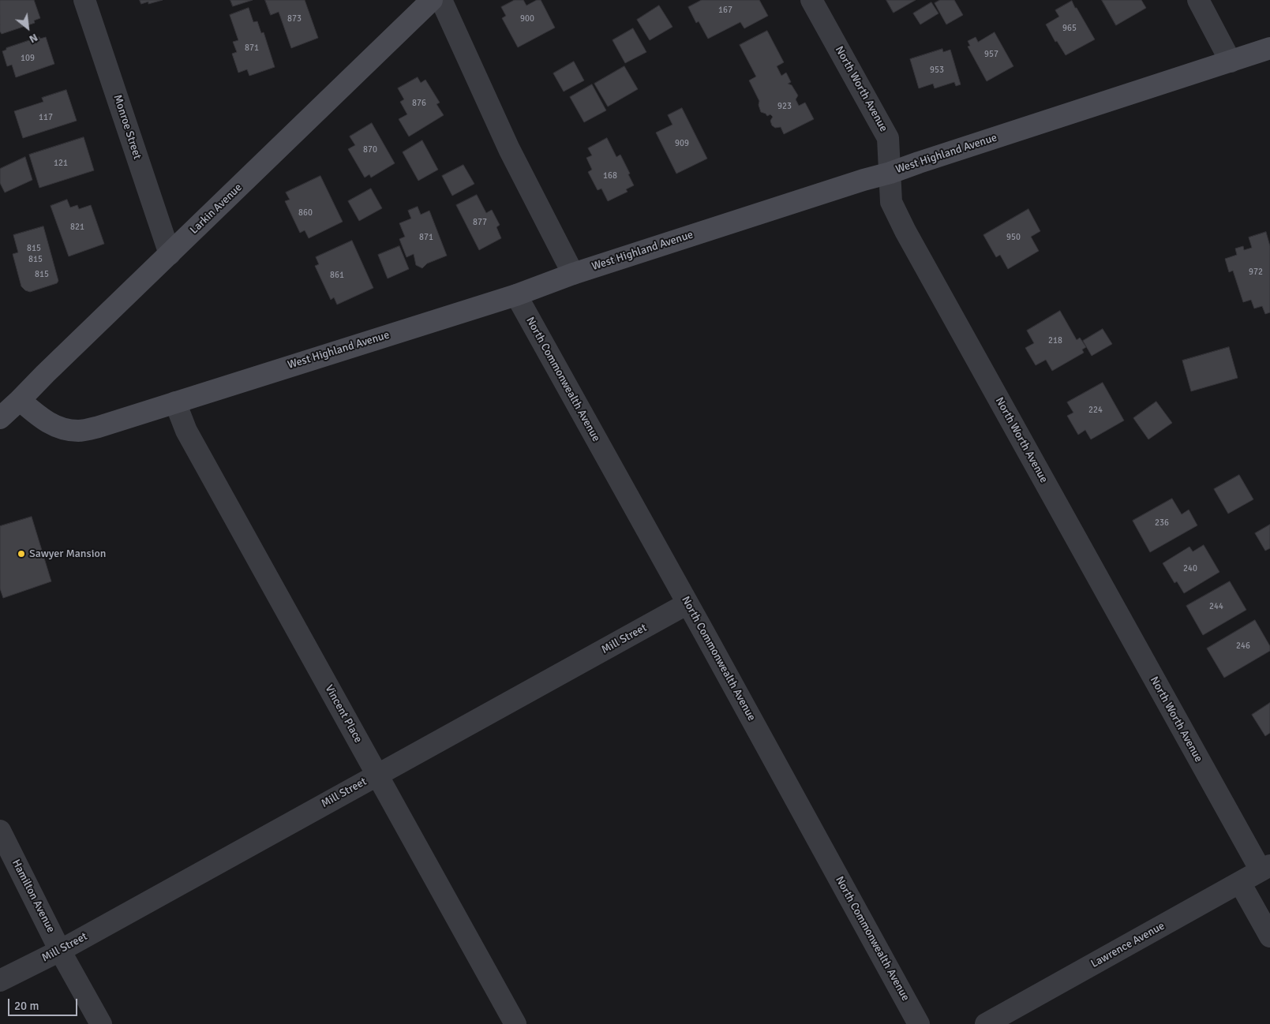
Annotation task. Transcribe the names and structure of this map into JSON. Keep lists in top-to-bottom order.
{
  "streets": {
    "main road": ["West Highland Avenue", "Larkin Avenue"],
    "street": [
      "North Worth Avenue",
      "Monroe Street",
      "North Commonwealth Avenue",
      "Mill Street",
      "Vincent Place",
      "Hamilton Avenue",
      "Lawrence Avenue"
    ]
  },
  "crossings": [
    ["North Worth Avenue", "West Highland Avenue"],
    ["North Worth Avenue", "Lawrence Avenue"],
    ["Monroe Street", "Larkin Avenue"],
    ["West Highland Avenue", "Larkin Avenue"],
    ["West Highland Avenue", "North Commonwealth Avenue"],
    ["West Highland Avenue", "Vincent Place"],
    ["North Commonwealth Avenue", "Mill Street"],
    ["Mill Street", "Vincent Place"],
    ["Mill Street", "Hamilton Avenue"]
  ],
  "places": ["Sawyer Mansion"],
  "house_numbers": [
    "167",
    "873",
    "900",
    "965",
    "871",
    "957",
    "109",
    "953",
    "876",
    "923",
    "117",
    "909",
    "870",
    "121",
    "168",
    "860",
    "877",
    "821",
    "871",
    "950",
    "815",
    "815",
    "972",
    "815",
    "861",
    "218",
    "224",
    "236",
    "240",
    "244",
    "246"
  ],
  "scale_bar": "20 m",
  "north": "bottom right"
}
